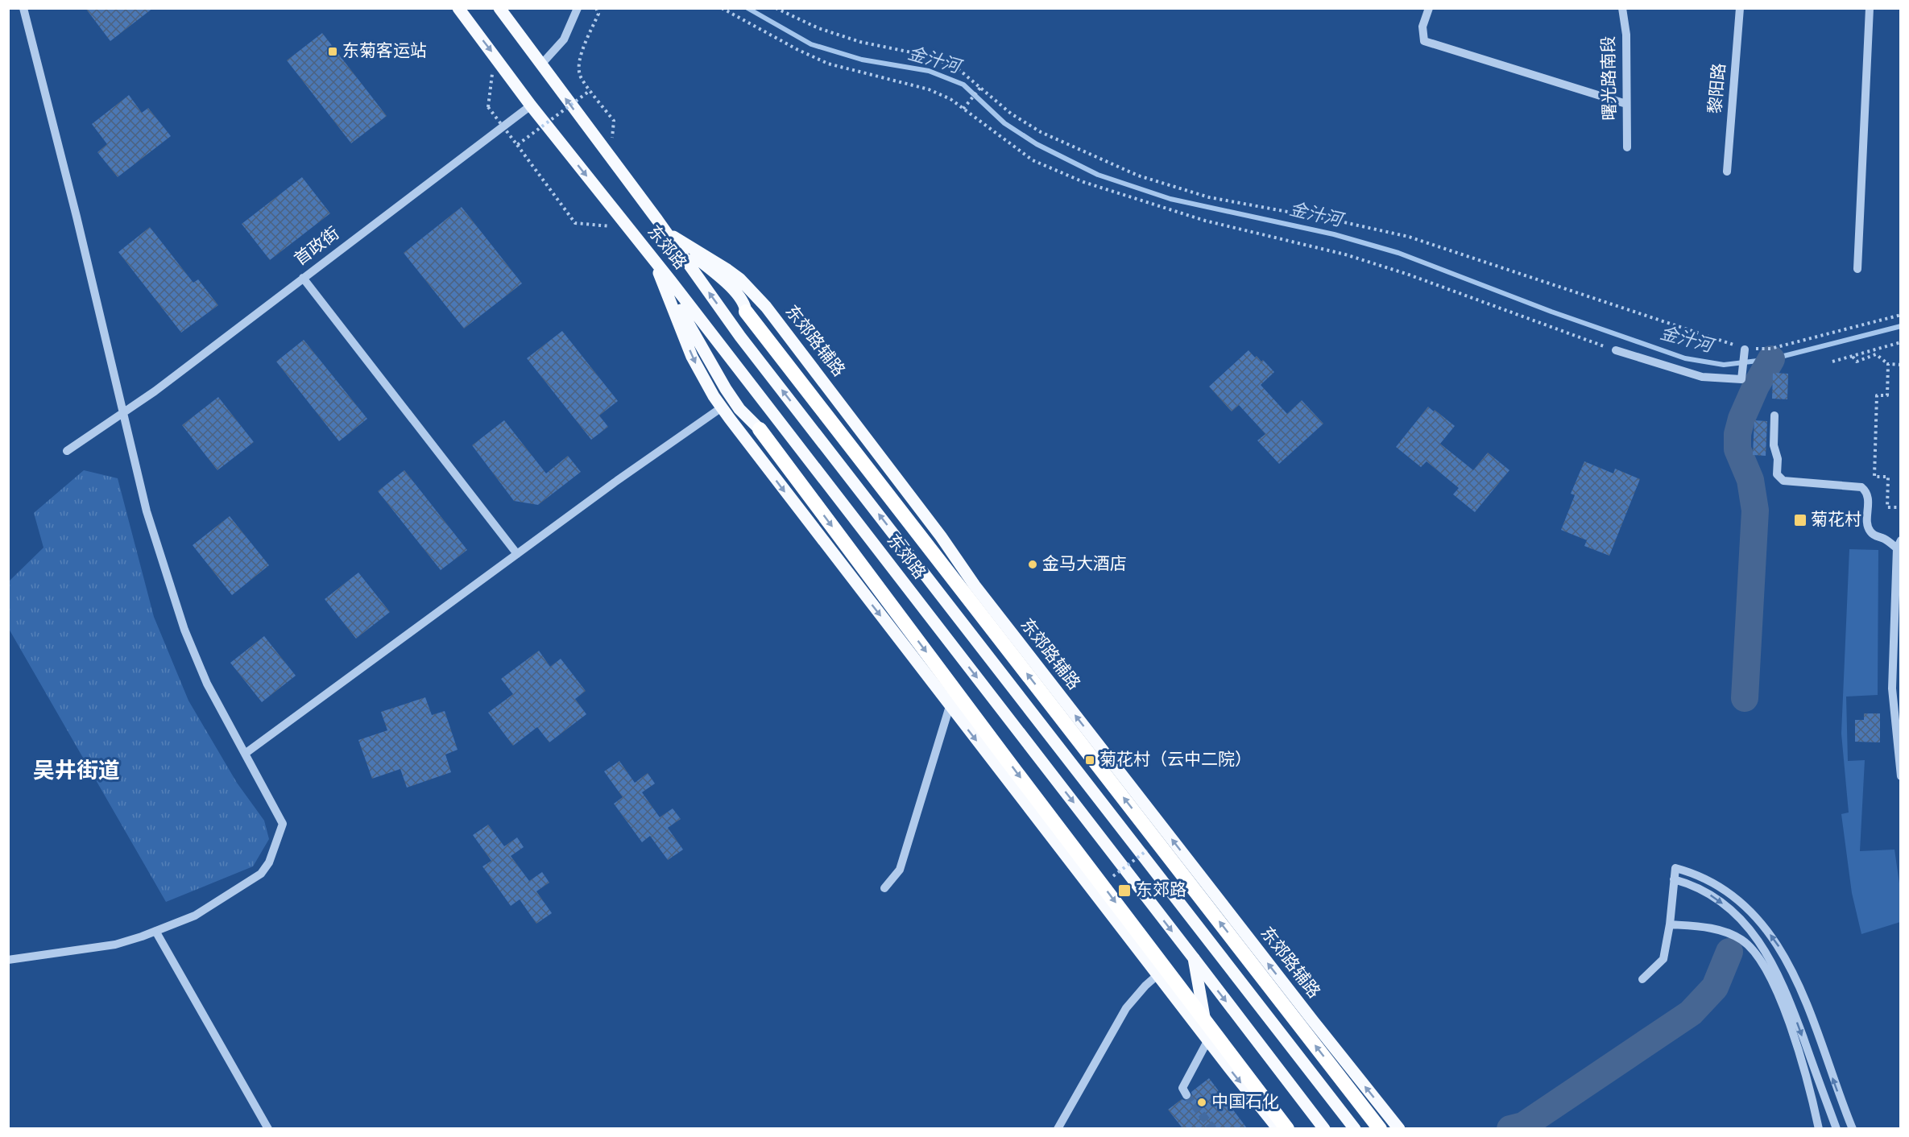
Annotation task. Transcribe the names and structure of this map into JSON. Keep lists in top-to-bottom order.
{
  "streets": {
    "main road": ["东郊路", "东郊路辅路"],
    "street": ["曙光路南段", "黎阳路", "首政街"]
  },
  "crossings": [
    ["首政街", "东郊路"],
    ["东郊路", "东郊路辅路"]
  ],
  "districts": ["吴井街道"],
  "water": ["金汁河"],
  "places": {
    "transit": [
      "东菊客运站",
      "菊花村",
      "菊花村（云中二院）",
      "东郊路"
    ],
    "other": ["金马大酒店", "中国石化"]
  }
}
